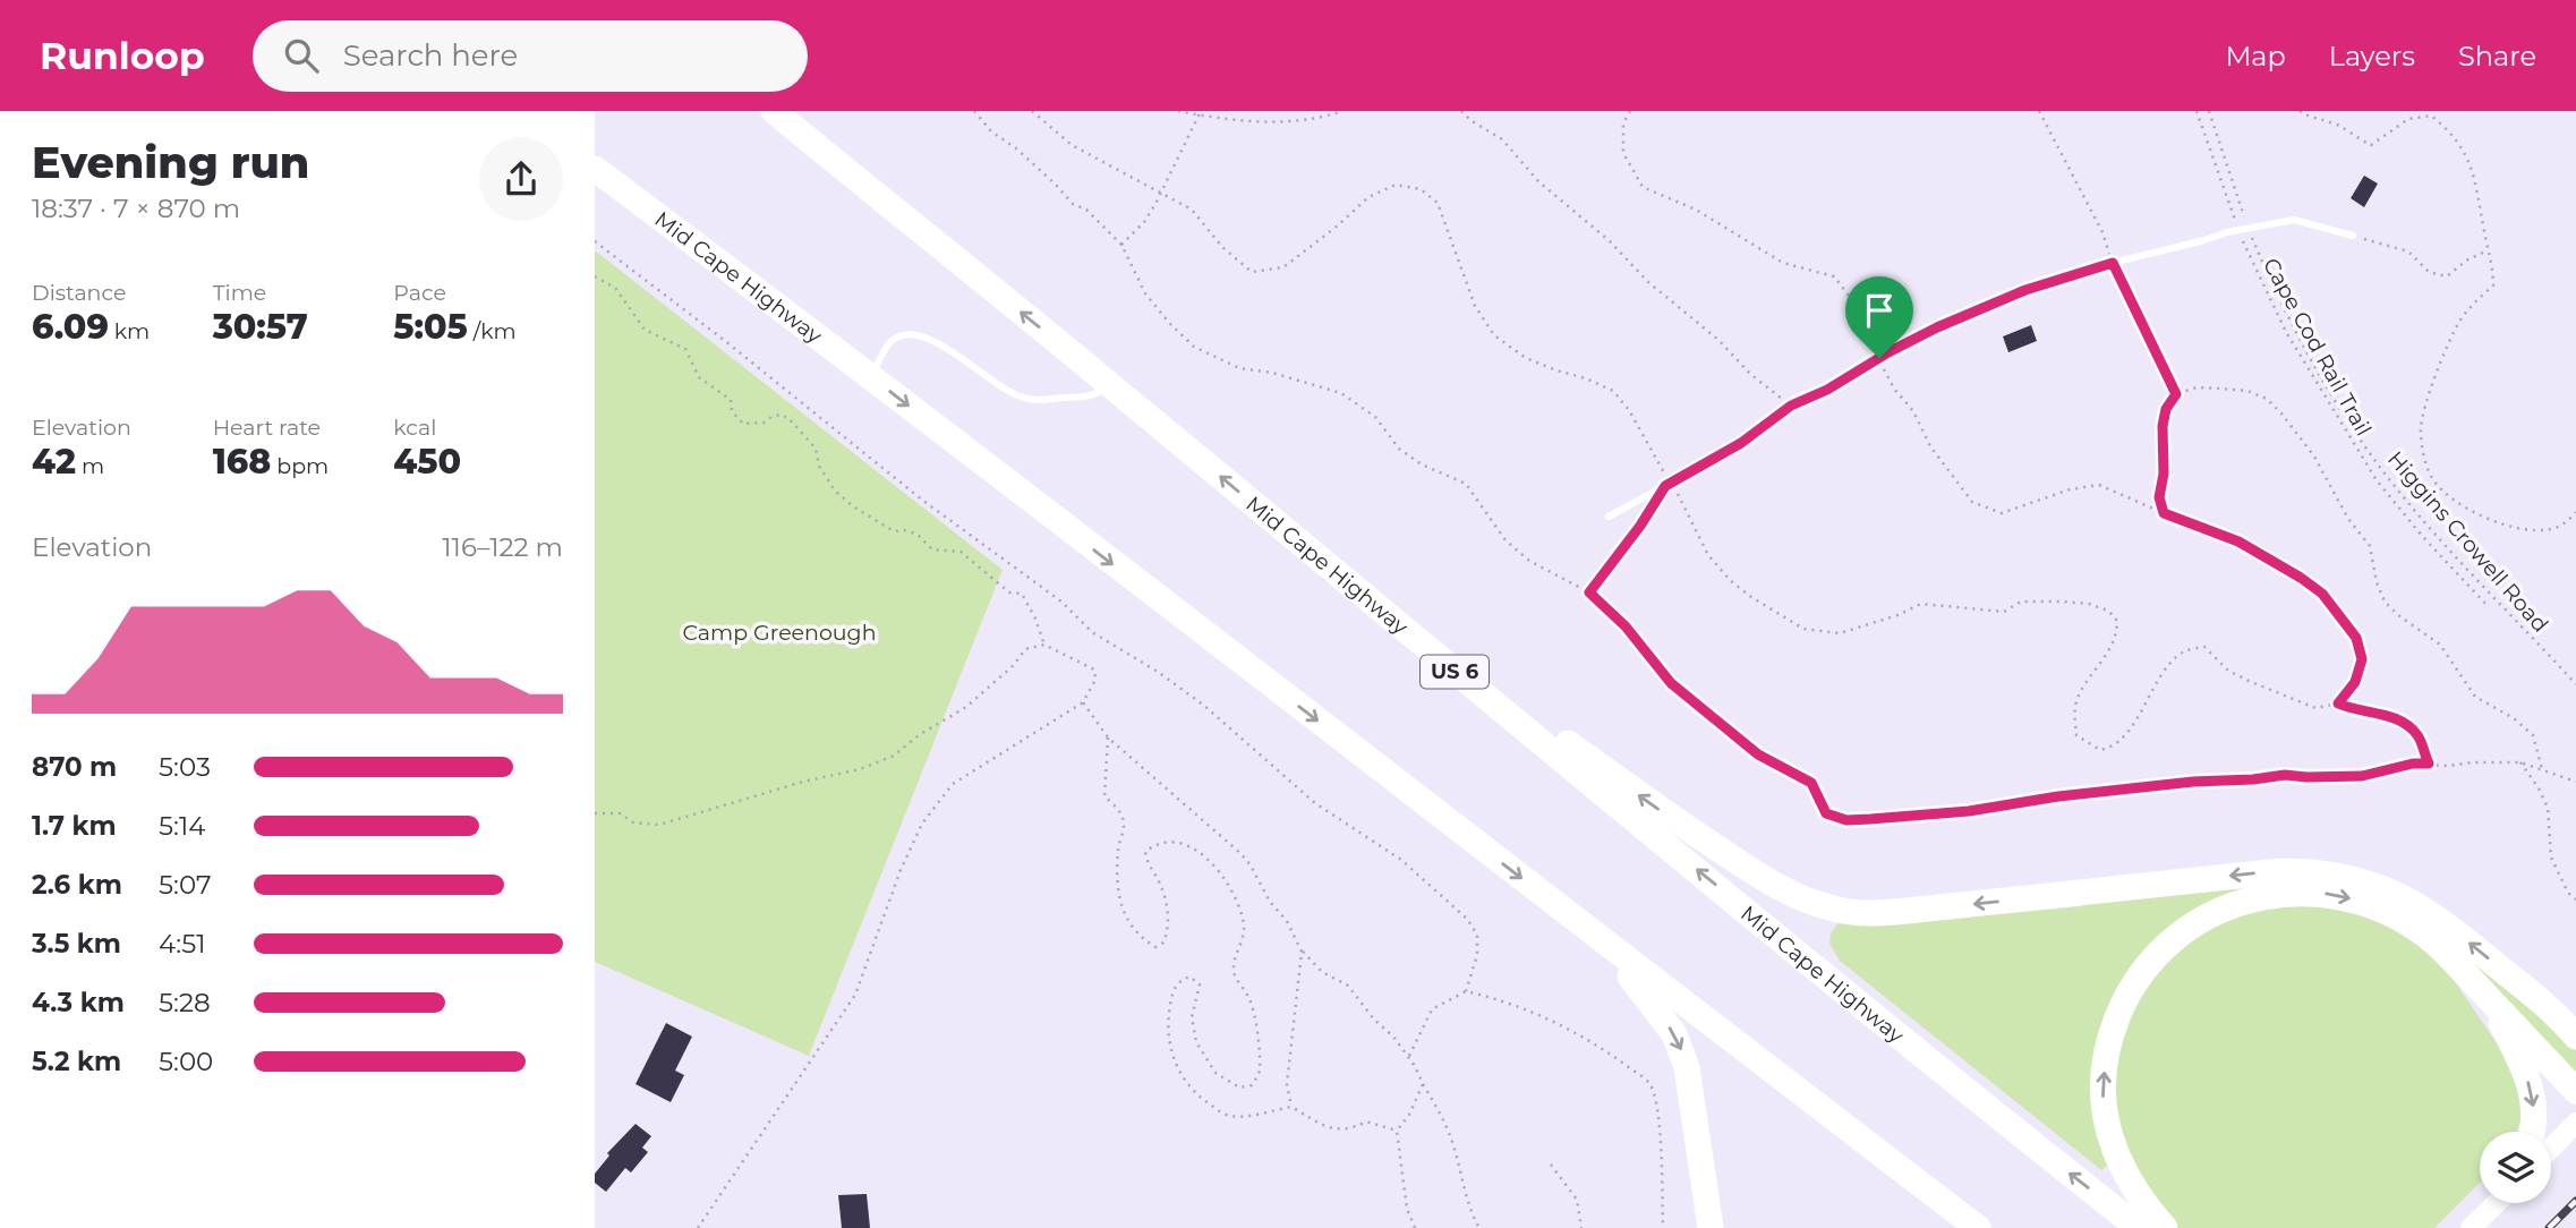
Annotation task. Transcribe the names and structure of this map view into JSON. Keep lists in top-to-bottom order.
{
  "streets": {
    "highway": ["Mid Cape Highway", "US 6"],
    "path": ["Cape Cod Rail Trail", "Higgins Crowell Road"]
  },
  "parks": ["Camp Greenough"],
  "page": {
    "header": "Runloop",
    "search": "Search here",
    "nav": ["Map", "Layers", "Share"],
    "heading": ["Evening run", "18:37 · 7 × 870 m"],
    "stats": [
      ["Distance", "6.09 km"],
      ["Time", "30:57"],
      ["Pace", "5:05 /km"],
      ["Elevation", "42 m"],
      ["Heart rate", "168 bpm"],
      ["kcal", "450"]
    ],
    "chart": ["Elevation", "116–122 m"],
    "list": [
      {
        "name": "870 m",
        "note": "5:03"
      },
      {
        "name": "1.7 km",
        "note": "5:14"
      },
      {
        "name": "2.6 km",
        "note": "5:07"
      },
      {
        "name": "3.5 km",
        "note": "4:51"
      },
      {
        "name": "4.3 km",
        "note": "5:28"
      },
      {
        "name": "5.2 km",
        "note": "5:00"
      }
    ]
  }
}
